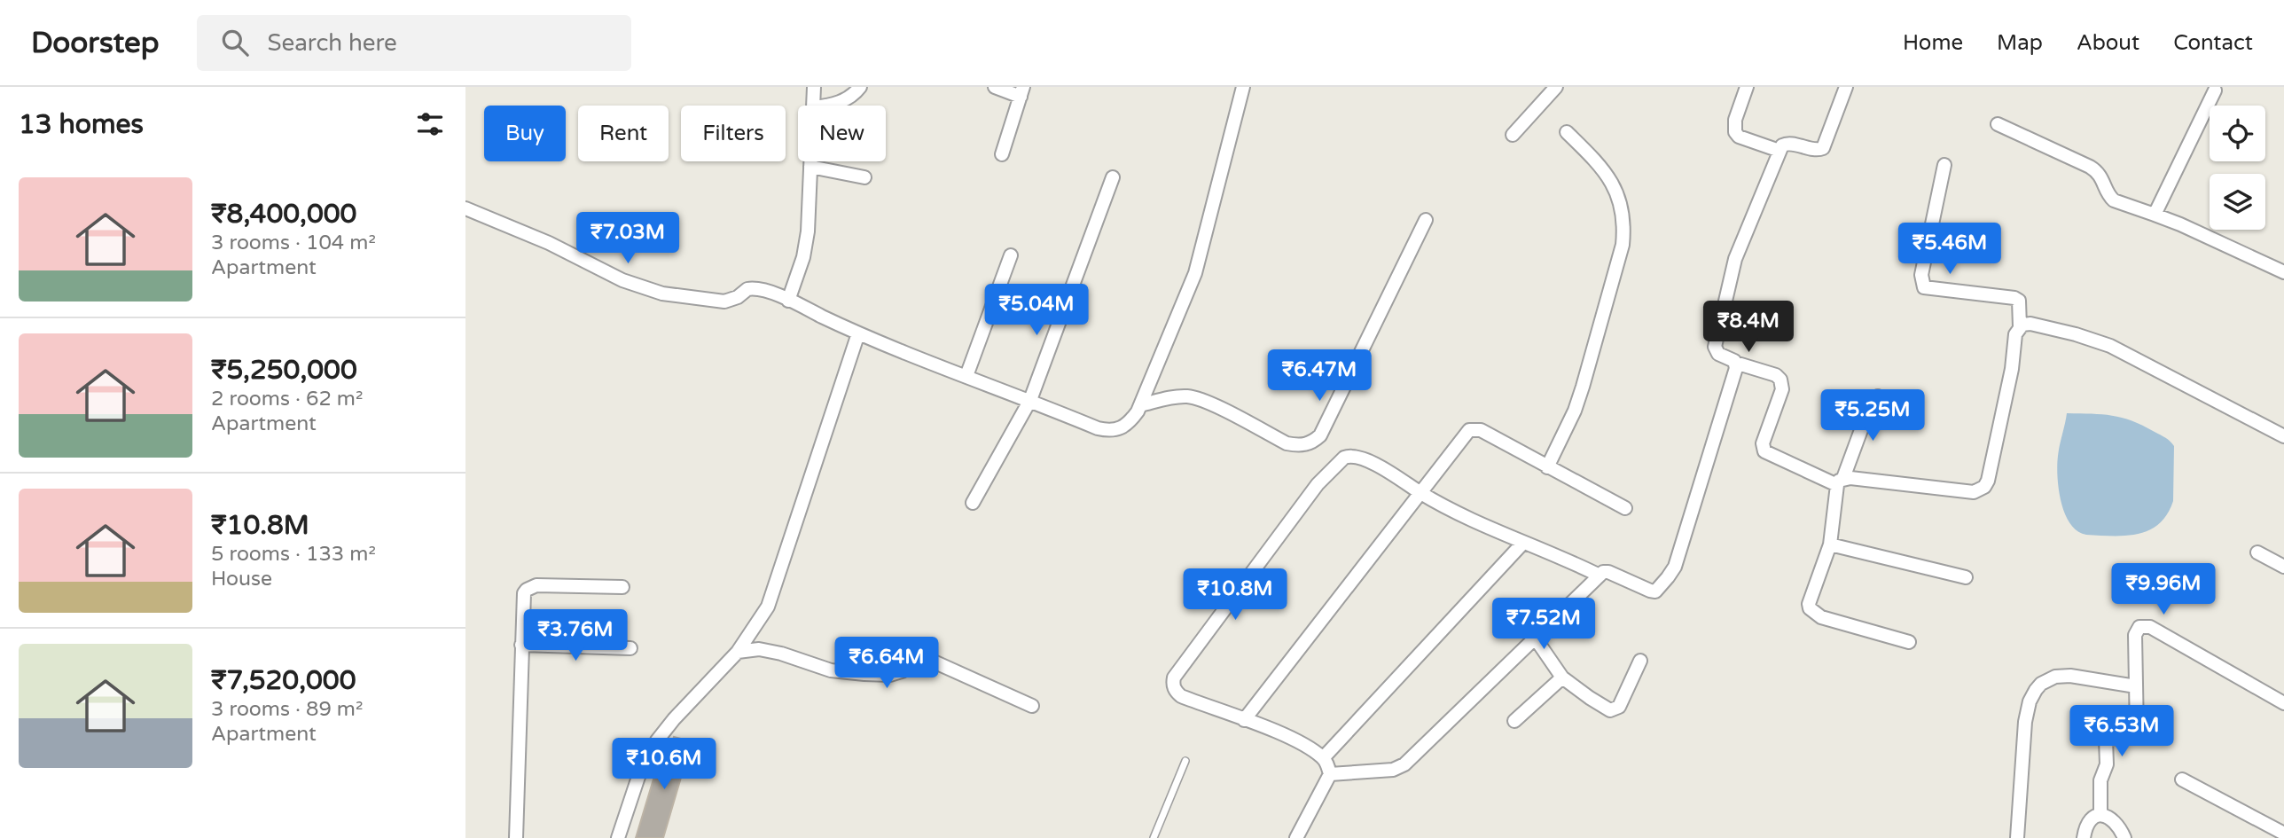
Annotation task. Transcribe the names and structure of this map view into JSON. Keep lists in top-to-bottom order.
{
  "page": {
    "header": "Doorstep",
    "search": "Search here",
    "nav": [
      "Home",
      "Map",
      "About",
      "Contact"
    ],
    "heading": "13 homes",
    "chip": [
      "Buy",
      "Rent",
      "Filters",
      "New"
    ],
    "list": [
      {
        "name": "₹8,400,000",
        "note": "3 rooms · 104 m² · Apartment"
      },
      {
        "name": "₹5,250,000",
        "note": "2 rooms · 62 m² · Apartment"
      },
      {
        "name": "₹10.8M",
        "note": "5 rooms · 133 m² · House"
      },
      {
        "name": "₹7,520,000",
        "note": "3 rooms · 89 m² · Apartment"
      }
    ],
    "price": [
      "₹7.03M",
      "₹5.46M",
      "₹5.04M",
      "₹8.4M",
      "₹6.47M",
      "₹5.25M",
      "₹9.96M",
      "₹10.8M",
      "₹7.52M",
      "₹3.76M",
      "₹6.64M",
      "₹6.53M",
      "₹10.6M"
    ]
  }
}
